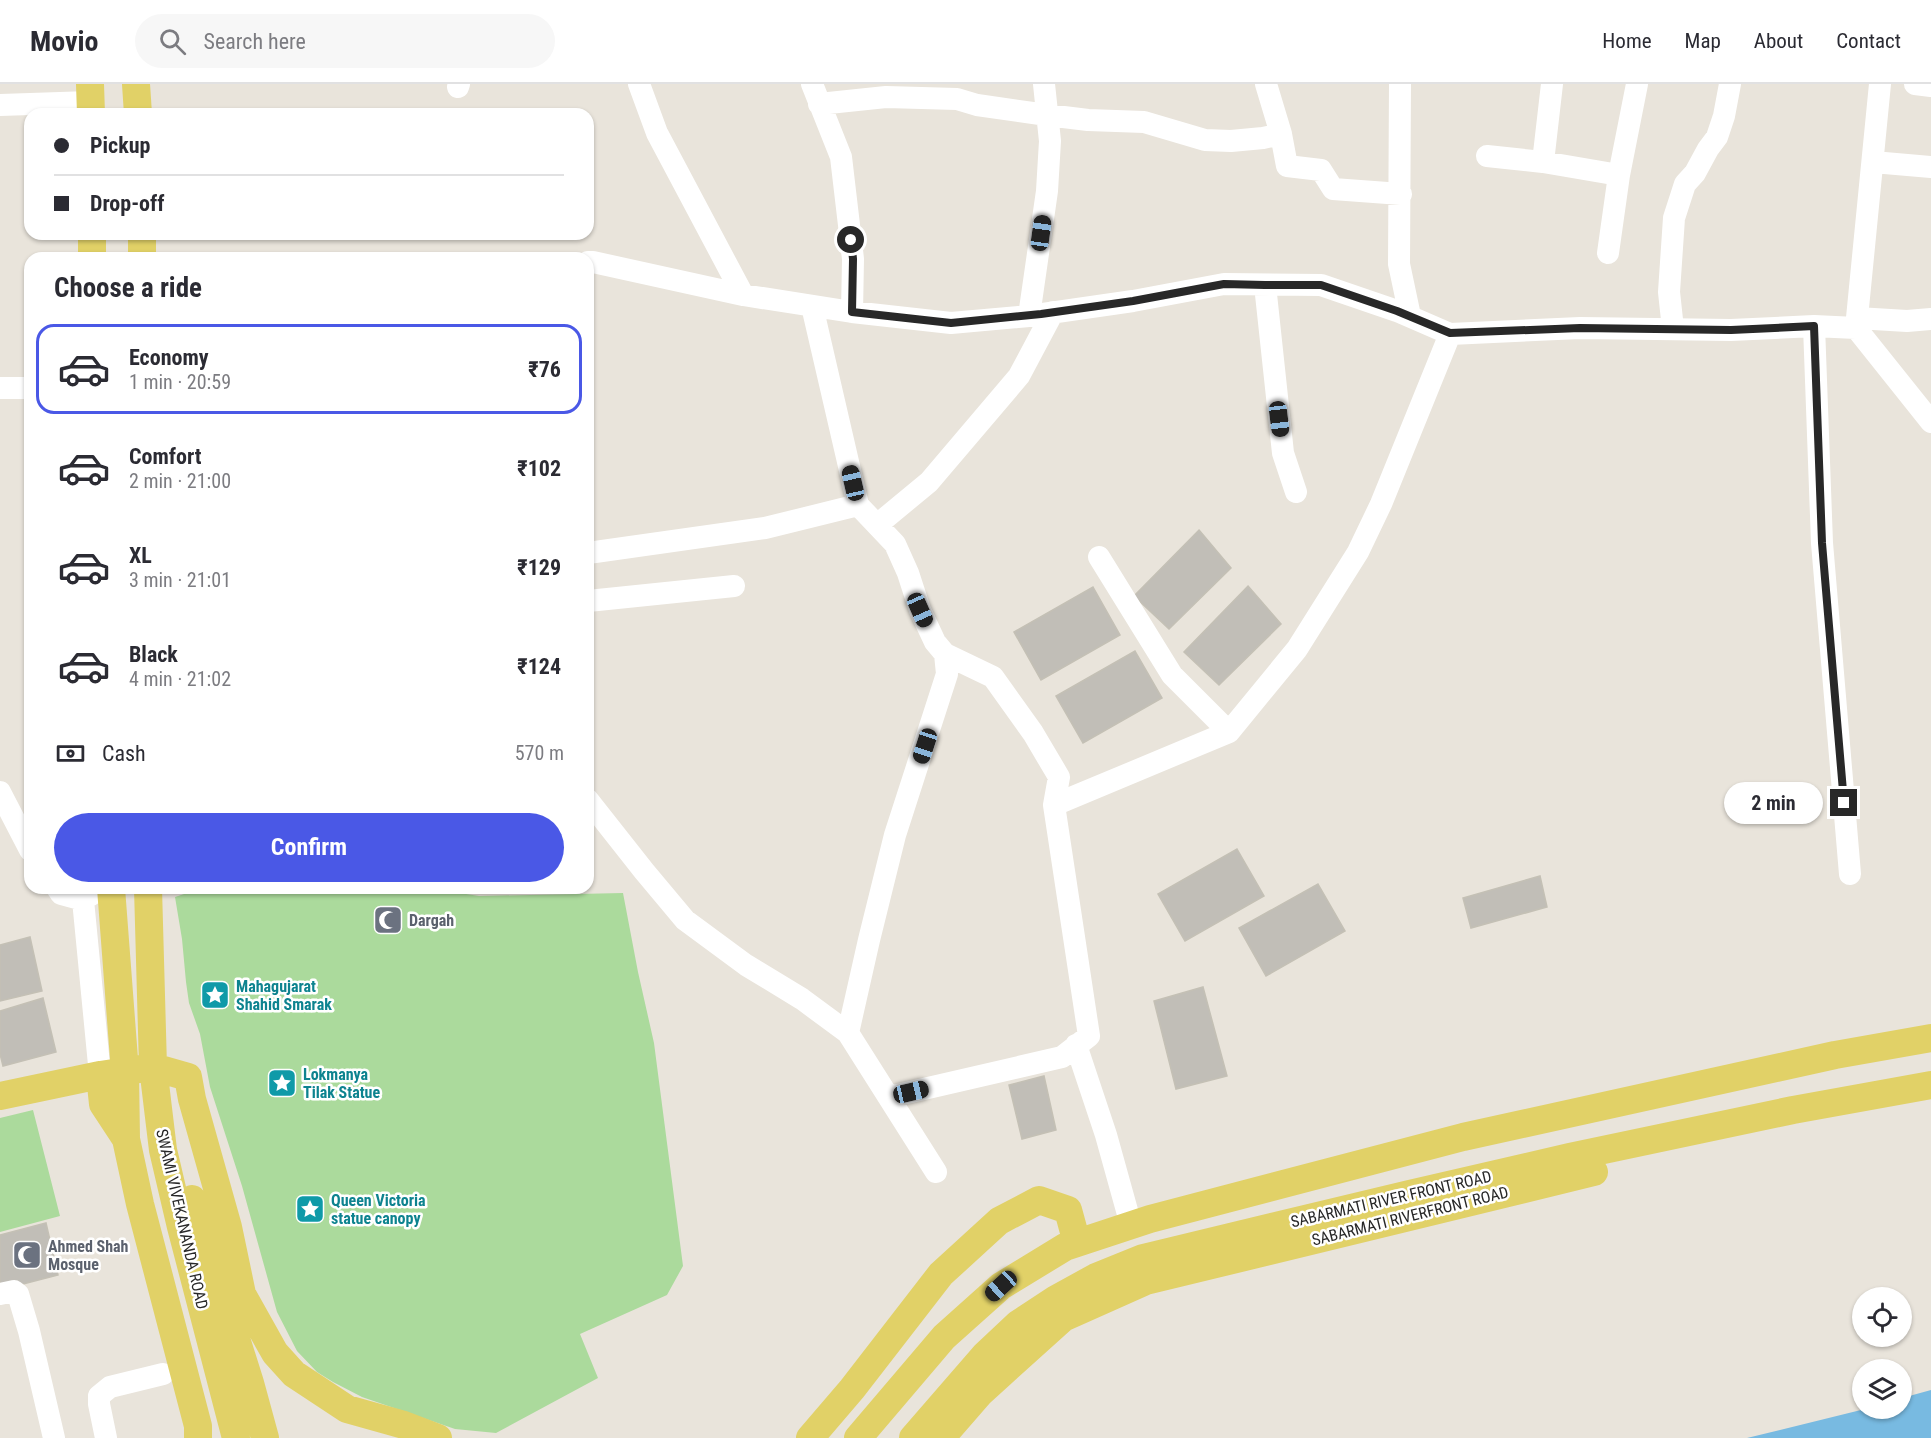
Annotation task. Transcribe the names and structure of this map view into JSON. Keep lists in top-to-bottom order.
{
  "streets": {
    "main road": ["SABARMATI RIVER FRONT ROAD", "SABARMATI RIVERFRONT ROAD", "SWAMI VIVEKANANDA ROAD"]
  },
  "places": {
    "mosque": ["Dargah", "Ahmed Shah Mosque"],
    "place": ["Mahagujarat Shahid Smarak", "Lokmanya Tilak Statue", "Queen Victoria statue canopy"]
  },
  "page": {
    "header": "Movio",
    "search": "Search here",
    "nav": [
      "Home",
      "Map",
      "About",
      "Contact"
    ],
    "banner": ["Pickup", "Drop-off"],
    "heading": "Choose a ride",
    "list": [
      {
        "name": "Economy",
        "note": "1 min · 20:59",
        "value": "₹76"
      },
      {
        "name": "Comfort",
        "note": "2 min · 21:00",
        "value": "₹102"
      },
      {
        "name": "XL",
        "note": "3 min · 21:01",
        "value": "₹129"
      },
      {
        "name": "Black",
        "note": "4 min · 21:02",
        "value": "₹124"
      }
    ],
    "pay": ["Cash", "570 m"],
    "bubble": "2 min",
    "buttons": "Confirm"
  }
}
